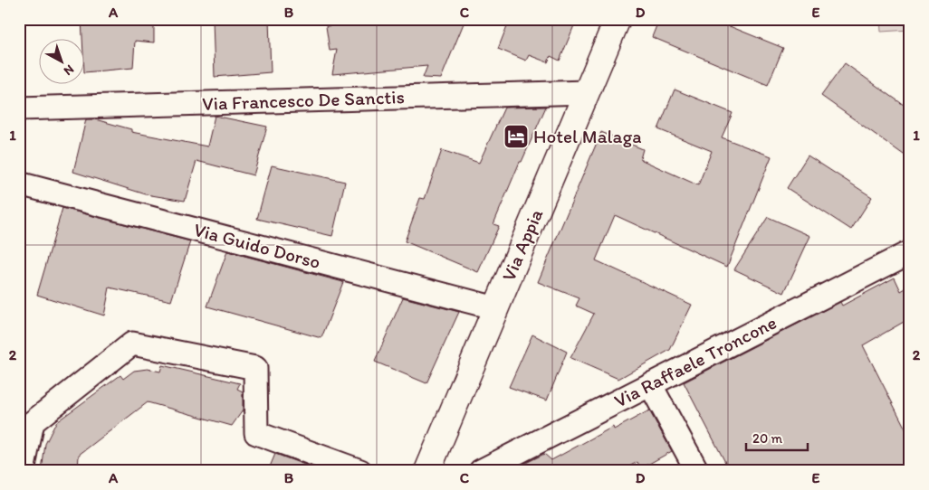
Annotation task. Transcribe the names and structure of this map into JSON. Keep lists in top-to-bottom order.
{
  "streets": {
    "street": [
      "Via Francesco De Sanctis",
      "Via Appia",
      "Via Guido Dorso",
      "Via Raffaele Troncone"
    ]
  },
  "crossings": [
    ["Via Francesco De Sanctis", "Via Appia"],
    ["Via Appia", "Via Guido Dorso"]
  ],
  "places": {
    "hotel": ["Hotel Malaga"]
  },
  "scale_bar": "20 m",
  "north": "bottom right",
  "grid": {
    "columns": [
      "A",
      "B",
      "C",
      "D",
      "E"
    ],
    "rows": ["1", "2"]
  }
}
